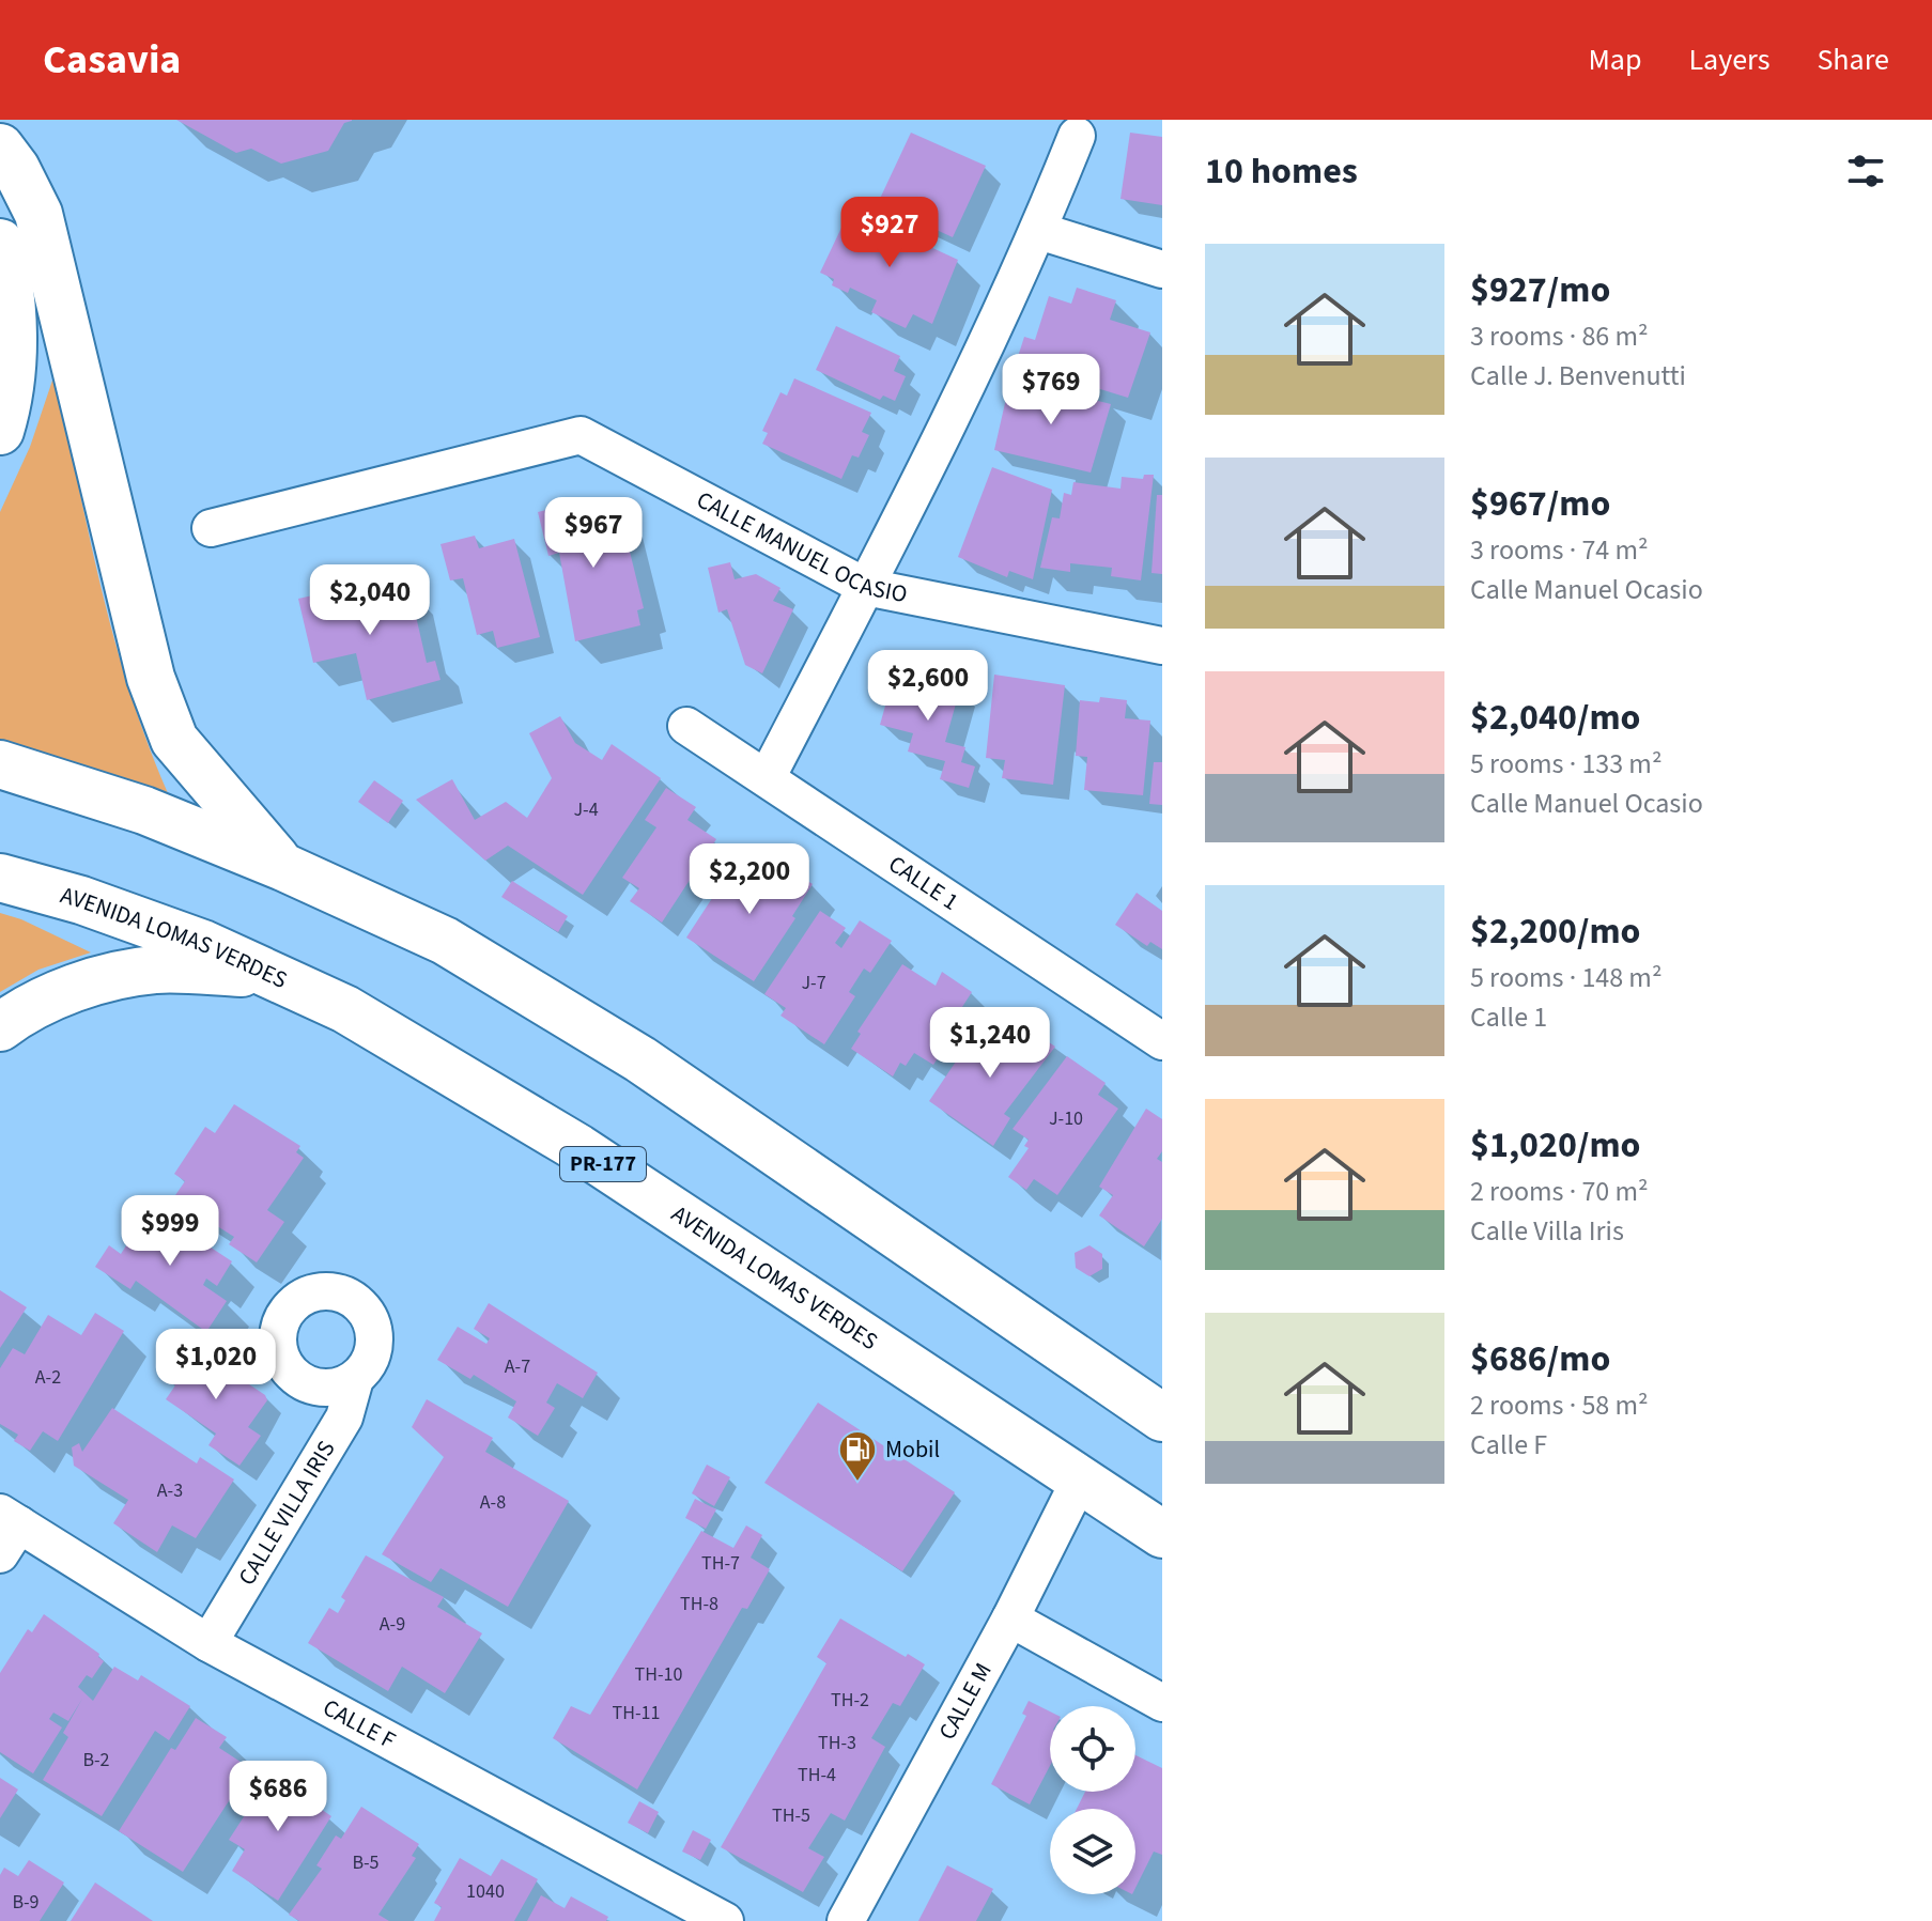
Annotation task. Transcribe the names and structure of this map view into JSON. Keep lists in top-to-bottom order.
{
  "streets": {
    "main road": ["AVENIDA LOMAS VERDES", "PR-177"],
    "street": [
      "CALLE MANUEL OCASIO",
      "CALLE 1",
      "CALLE VILLA IRIS",
      "CALLE M",
      "CALLE F"
    ]
  },
  "crossings": [
    ["AVENIDA LOMAS VERDES", "CALLE M"],
    ["CALLE VILLA IRIS", "CALLE F"]
  ],
  "places": {
    "fuel station": ["Mobil"]
  },
  "house_numbers": [
    "J-4",
    "J-7",
    "J-10",
    "A-7",
    "A-2",
    "A-3",
    "A-8",
    "TH-7",
    "TH-8",
    "A-9",
    "TH-10",
    "TH-2",
    "TH-11",
    "TH-3",
    "B-2",
    "TH-4",
    "TH-5",
    "B-5",
    "1040",
    "B-9"
  ],
  "page": {
    "header": "Casavia",
    "nav": ["Map", "Layers", "Share"],
    "heading": "10 homes",
    "price": [
      "$927",
      "$769",
      "$967",
      "$2,040",
      "$2,600",
      "$2,200",
      "$1,240",
      "$999",
      "$1,020",
      "$686"
    ],
    "list": [
      {
        "name": "$927/mo",
        "note": "3 rooms · 86 m² · Calle J. Benvenutti"
      },
      {
        "name": "$967/mo",
        "note": "3 rooms · 74 m² · Calle Manuel Ocasio"
      },
      {
        "name": "$2,040/mo",
        "note": "5 rooms · 133 m² · Calle Manuel Ocasio"
      },
      {
        "name": "$2,200/mo",
        "note": "5 rooms · 148 m² · Calle 1"
      },
      {
        "name": "$1,020/mo",
        "note": "2 rooms · 70 m² · Calle Villa Iris"
      },
      {
        "name": "$686/mo",
        "note": "2 rooms · 58 m² · Calle F"
      }
    ]
  }
}
